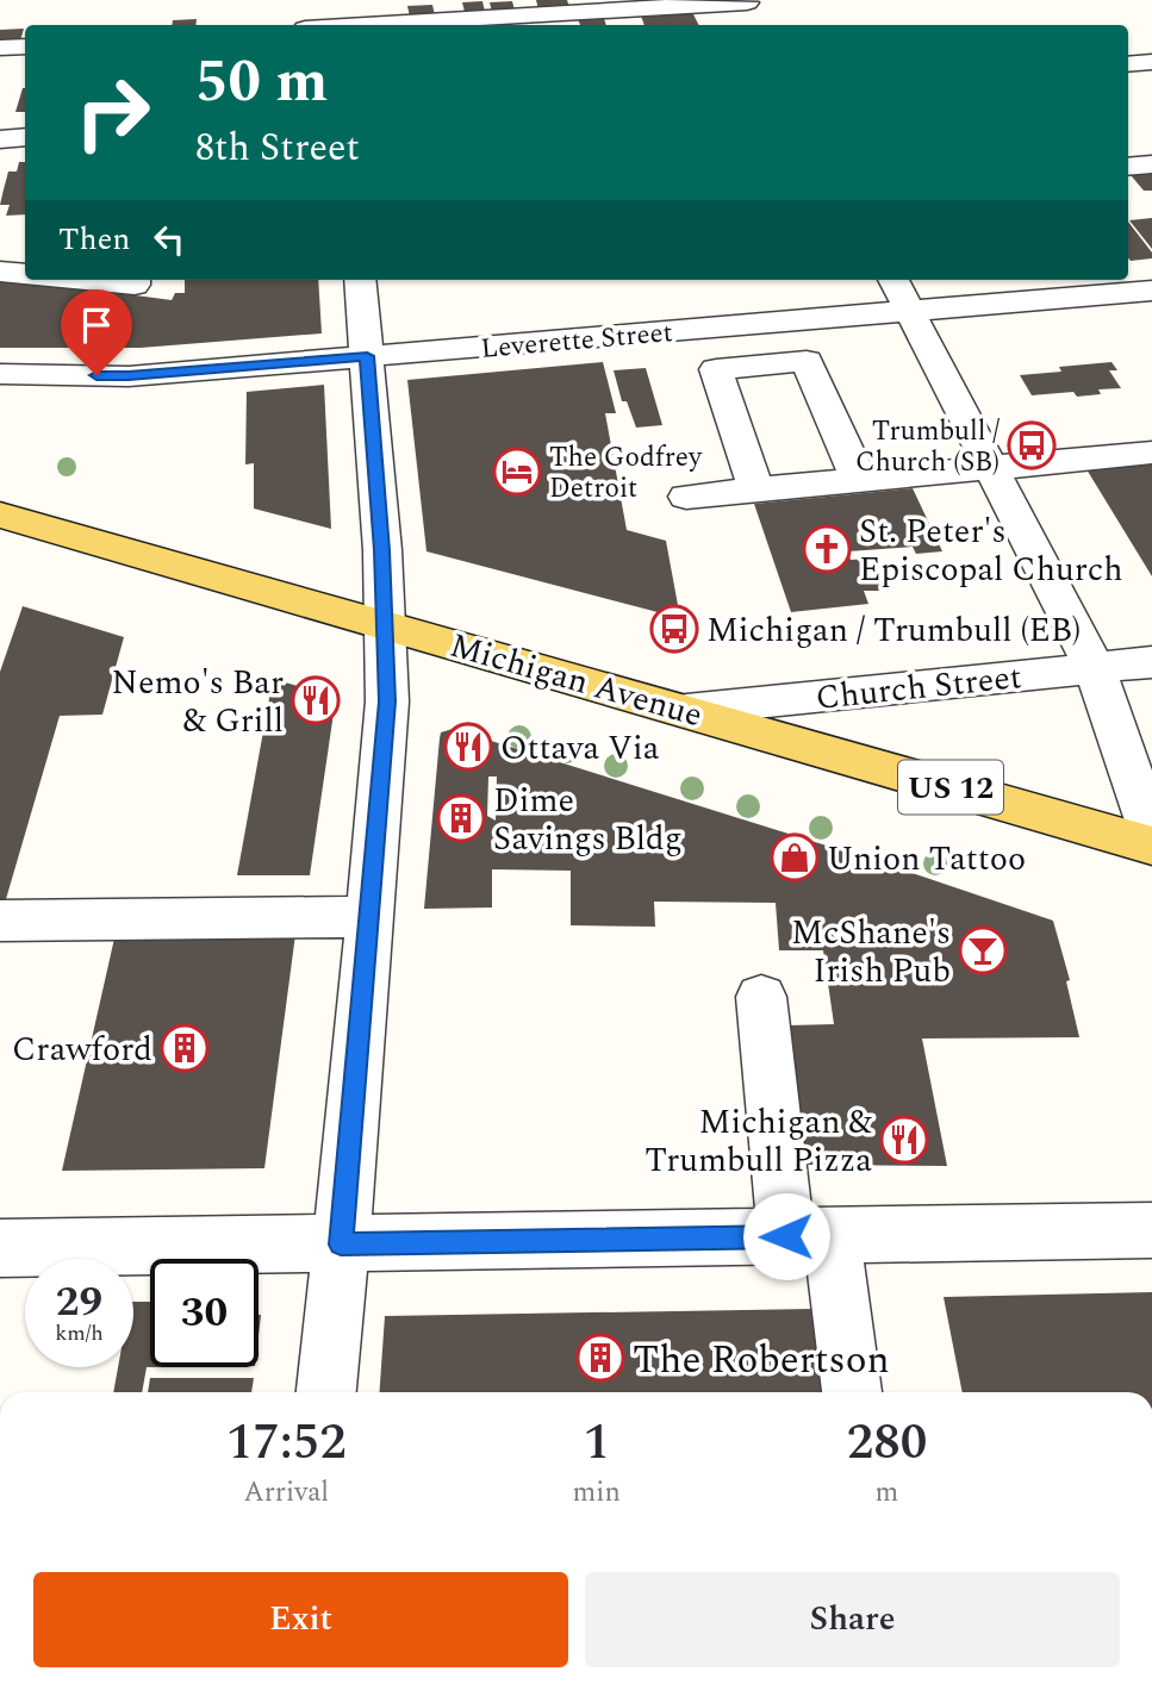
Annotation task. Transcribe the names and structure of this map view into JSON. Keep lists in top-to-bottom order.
{
  "streets": {
    "main road": ["Michigan Avenue", "US 12"],
    "street": ["Leverette Street", "Church Street"]
  },
  "crossings": [
    ["Michigan Avenue", "Church Street"]
  ],
  "places": {
    "bus stop": ["Trumbull / Church (SB)", "Michigan / Trumbull (EB)"],
    "hotel": ["The Godfrey Detroit"],
    "church": ["St. Peter's Episcopal Church"],
    "restaurant": ["Nemo's Bar & Grill", "Ottava Via", "Michigan & Trumbull Pizza"],
    "building": ["Dime Savings Bldg", "Crawford", "The Robertson"],
    "shop": ["Union Tattoo"],
    "bar": ["McShane's Irish Pub"]
  },
  "page": {
    "turn": ["50 m", "8th Street"],
    "then": "Then",
    "speed": "29 km/h",
    "limit": "30",
    "eta": [
      "17:52",
      "Arrival",
      "1",
      "min",
      "280",
      "m"
    ],
    "buttons": ["Exit", "Share"]
  }
}
